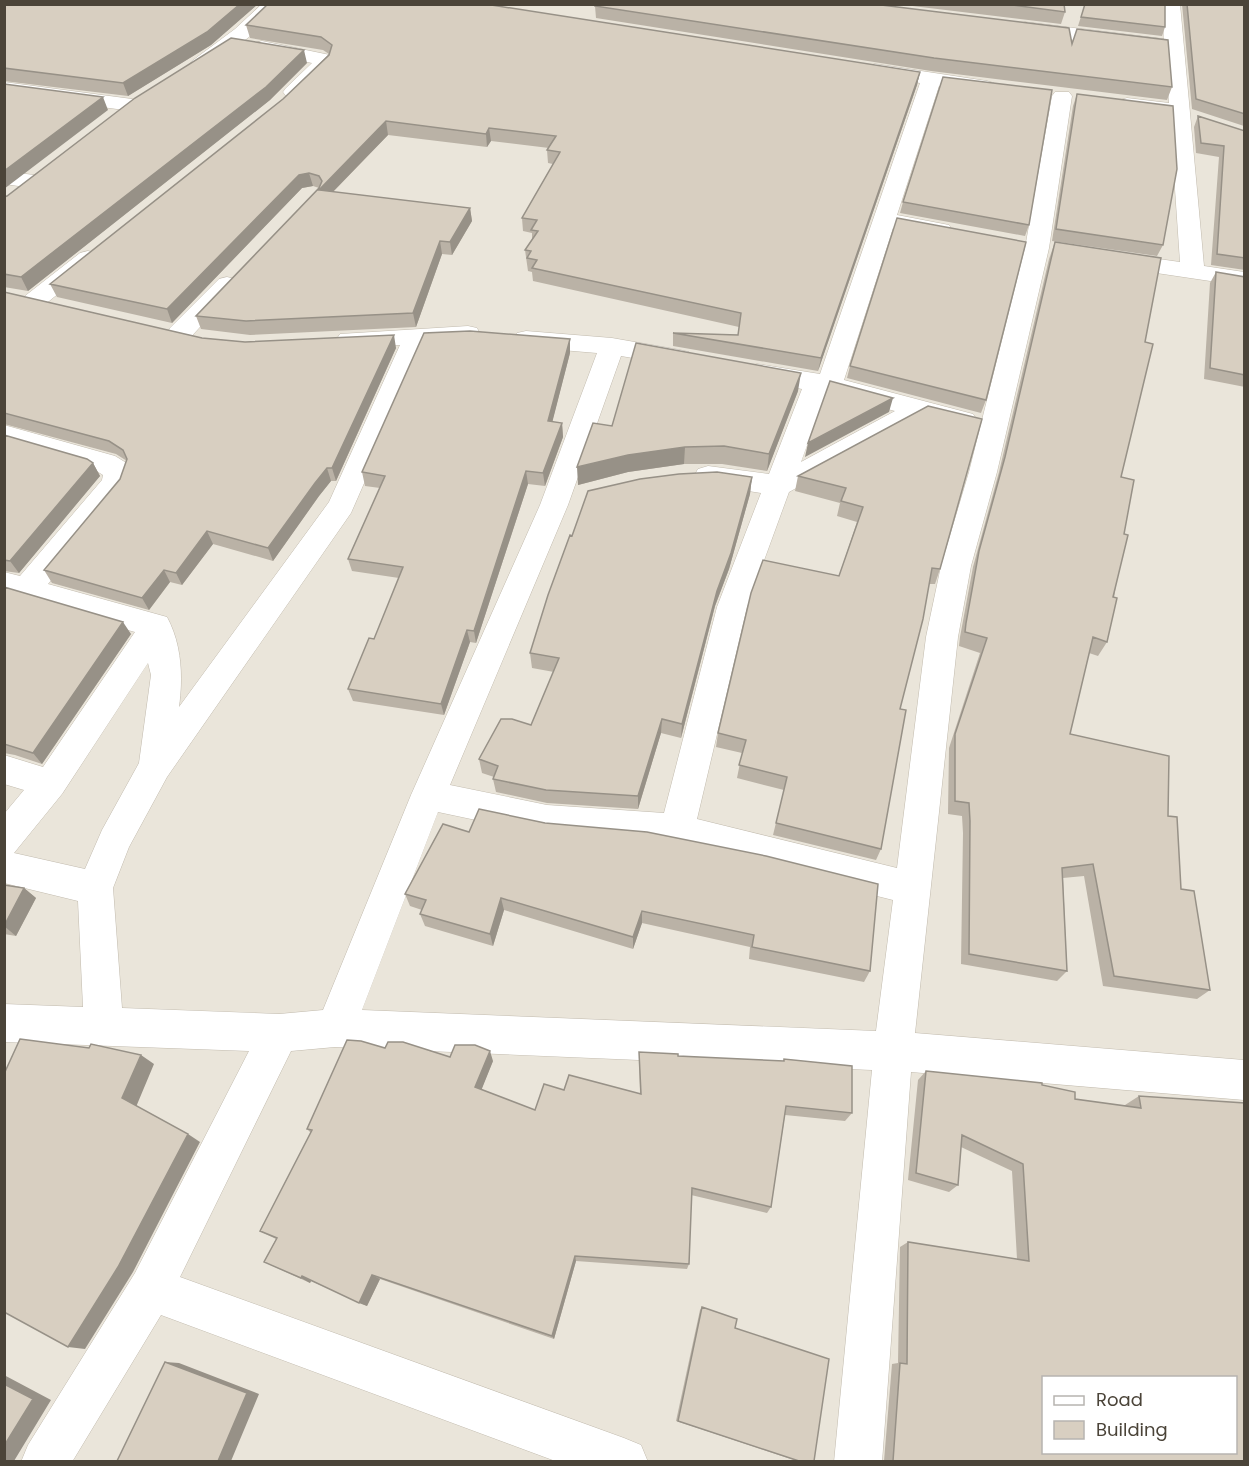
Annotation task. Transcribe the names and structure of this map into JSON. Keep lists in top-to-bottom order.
{
  "legend": ["Road", "Building"]
}
